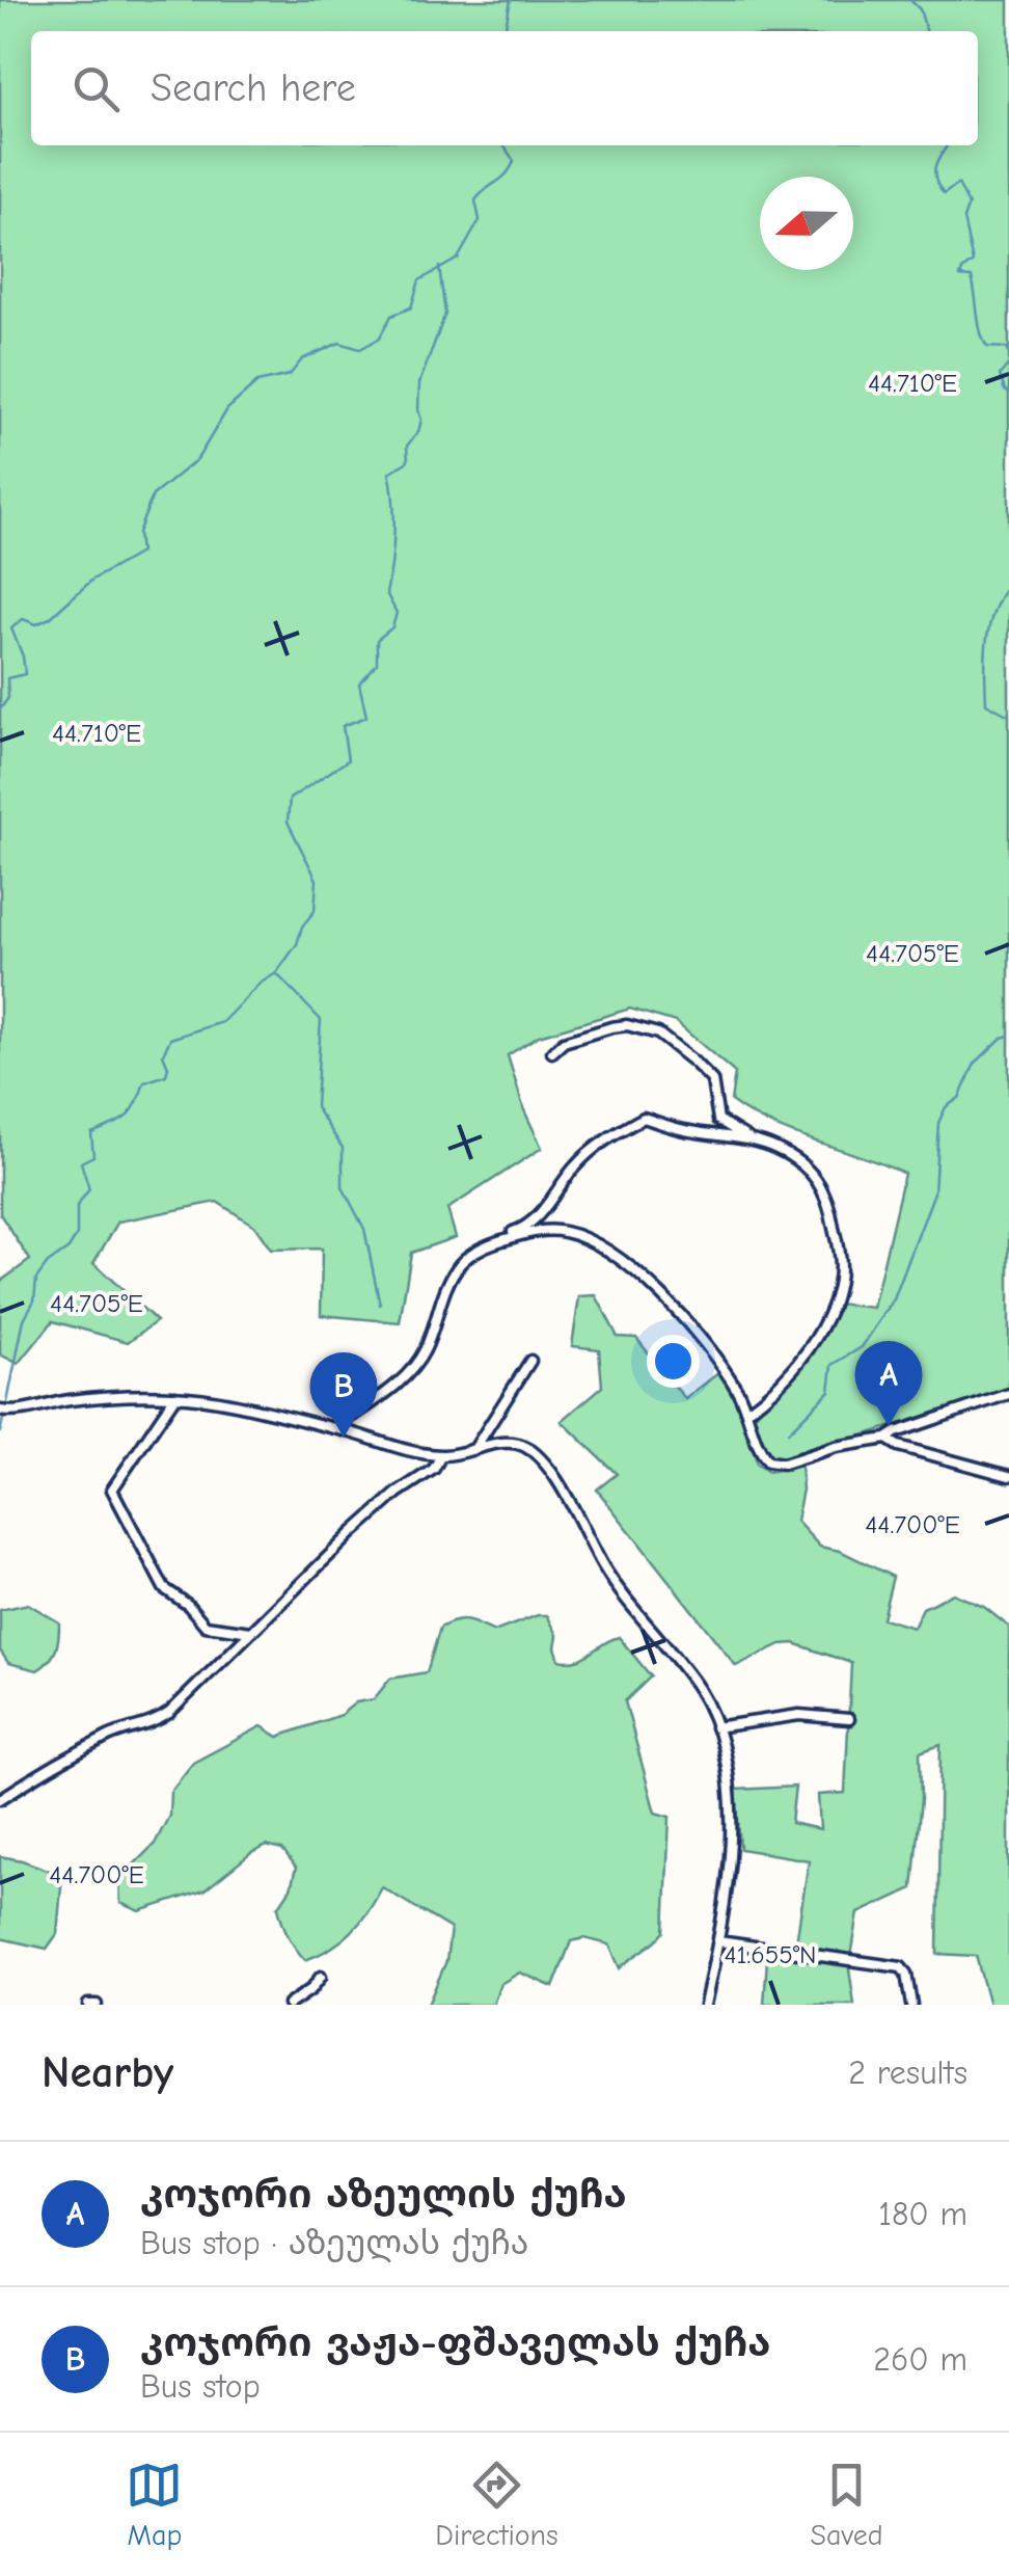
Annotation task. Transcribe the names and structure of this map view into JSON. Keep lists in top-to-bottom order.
{
  "north": "left",
  "page": {
    "search": "Search here",
    "pins": ["A", "B"],
    "heading": ["Nearby", "2 results"],
    "list": [
      {
        "mark": "A",
        "name": "კოჯორი აზეულის ქუჩა",
        "note": "Bus stop · აზეულას ქუჩა",
        "value": "180 m"
      },
      {
        "mark": "B",
        "name": "კოჯორი ვაჟა-ფშაველას ქუჩა",
        "note": "Bus stop",
        "value": "260 m"
      }
    ],
    "nav": ["Map", "Directions", "Saved"]
  },
  "coordinates": [
    "44.710°E",
    "44.705°E",
    "44.700°E",
    "41.655°N"
  ]
}
